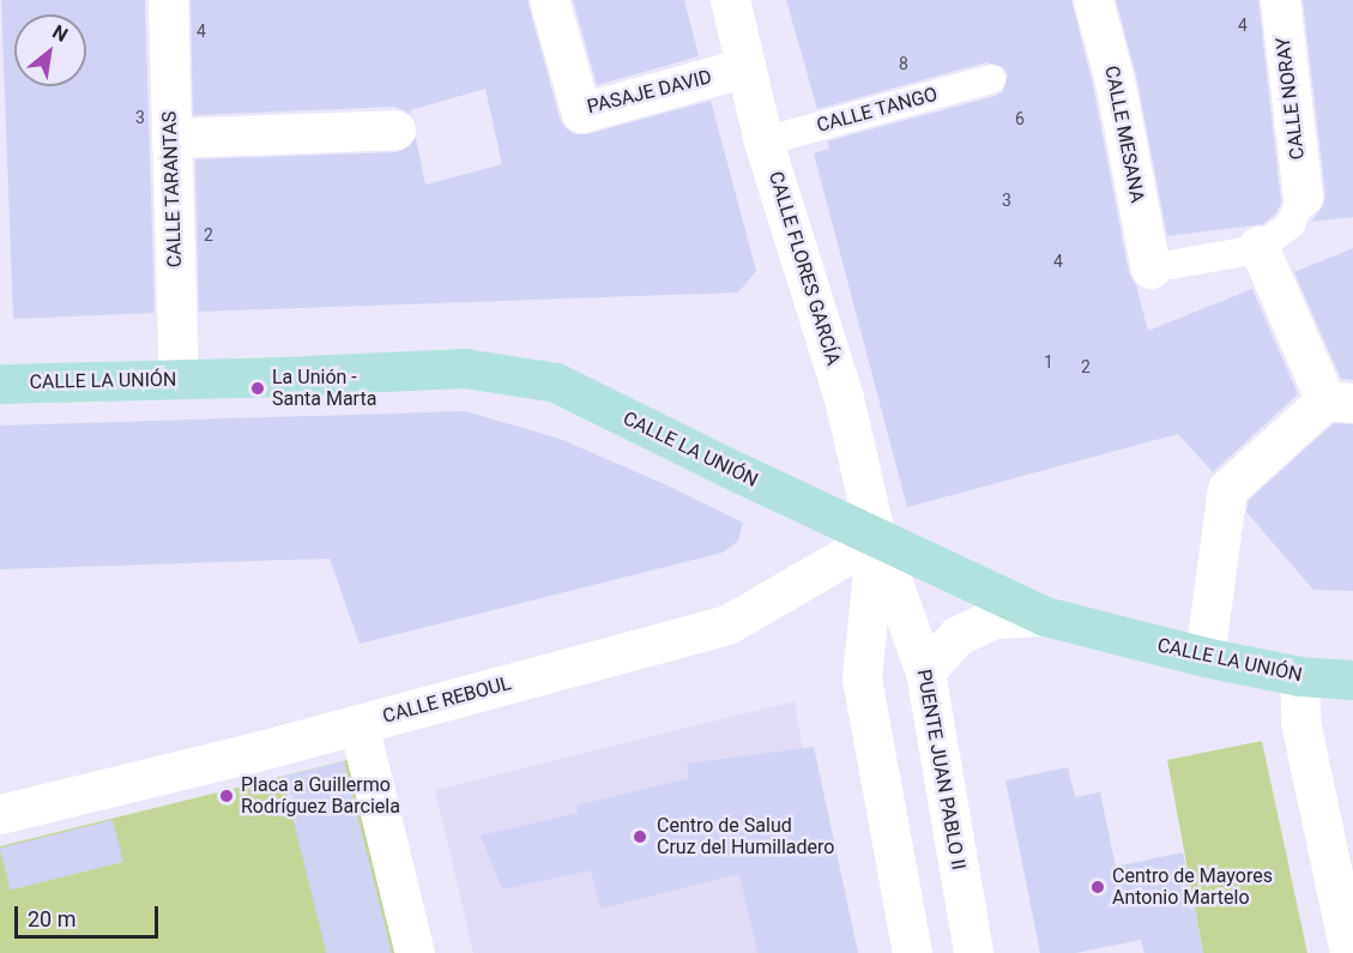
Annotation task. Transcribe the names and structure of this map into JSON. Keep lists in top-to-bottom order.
{
  "streets": {
    "main road": ["CALLE LA UNIÓN"],
    "street": [
      "PASAJE DAVID",
      "CALLE NORAY",
      "CALLE MESANA",
      "CALLE TARANTAS",
      "CALLE FLORES GARCÍA",
      "CALLE REBOUL",
      "PUENTE JUAN PABLO II"
    ],
    "lane": ["CALLE TANGO"]
  },
  "crossings": [
    ["PASAJE DAVID", "CALLE FLORES GARCÍA"],
    ["CALLE TANGO", "CALLE FLORES GARCÍA"],
    ["CALLE TARANTAS", "CALLE LA UNIÓN"],
    ["CALLE FLORES GARCÍA", "CALLE LA UNIÓN"],
    ["CALLE FLORES GARCÍA", "CALLE REBOUL"],
    ["CALLE FLORES GARCÍA", "PUENTE JUAN PABLO II"],
    ["CALLE LA UNIÓN", "CALLE REBOUL"],
    ["CALLE LA UNIÓN", "PUENTE JUAN PABLO II"],
    ["CALLE REBOUL", "PUENTE JUAN PABLO II"]
  ],
  "places": [
    "La Unión - Santa Marta",
    "Placa a Guillermo Rodríguez Barciela",
    "Centro de Salud Cruz del Humilladero",
    "Centro de Mayores Antonio Martelo"
  ],
  "house_numbers": [
    "4",
    "4",
    "8",
    "3",
    "6",
    "3",
    "2",
    "4",
    "1",
    "2"
  ],
  "scale_bar": "20 m",
  "north": "top right"
}
